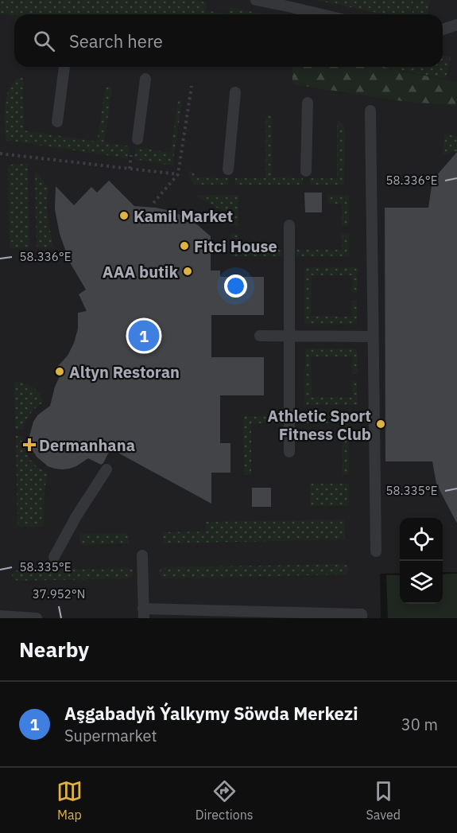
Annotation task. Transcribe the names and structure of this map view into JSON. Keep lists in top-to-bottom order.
{
  "places": {
    "other": [
      "Kamil Market",
      "Fitci House",
      "AAA butik",
      "Altyn Restoran",
      "Athletic Sport Fitness Club"
    ],
    "health": ["Dermanhana"]
  },
  "page": {
    "search": "Search here",
    "pins": "1",
    "heading": "Nearby",
    "list": [
      {
        "mark": "1",
        "name": "Aşgabadyň Ýalkymy Söwda Merkezi",
        "note": "Supermarket",
        "value": "30 m"
      }
    ],
    "nav": ["Map", "Directions", "Saved"]
  },
  "coordinates": ["58.336°E", "58.335°E", "37.952°N"]
}
